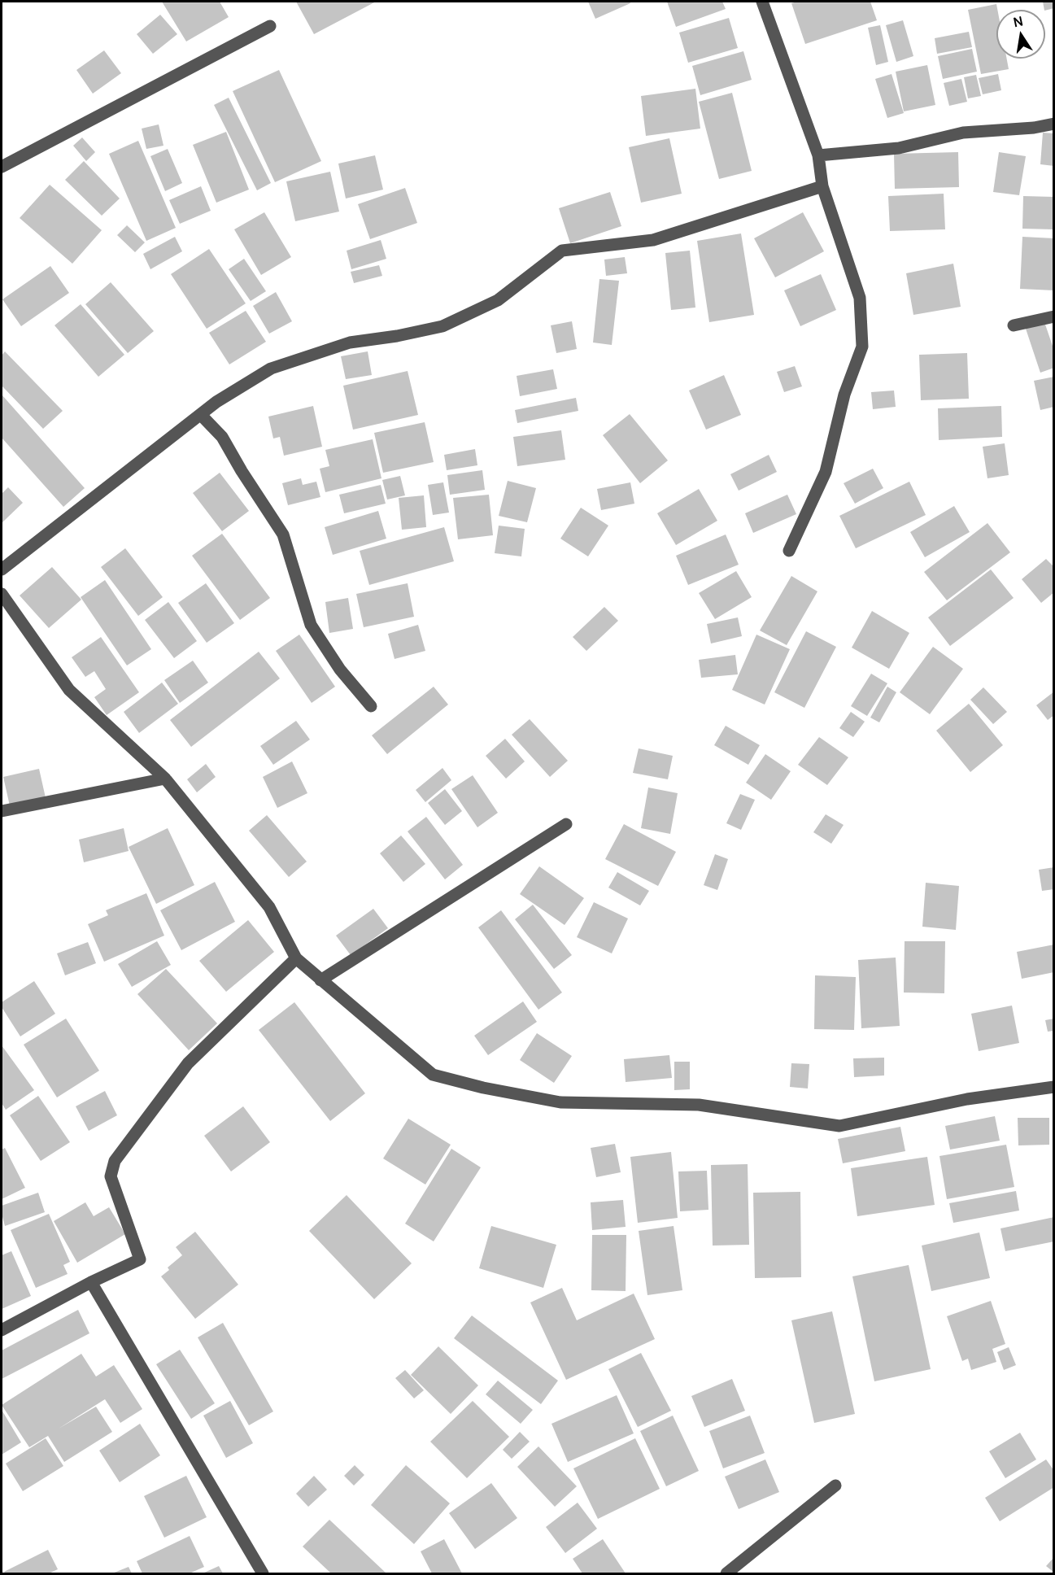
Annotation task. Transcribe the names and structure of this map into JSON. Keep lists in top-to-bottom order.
{
  "north": "top"
}
